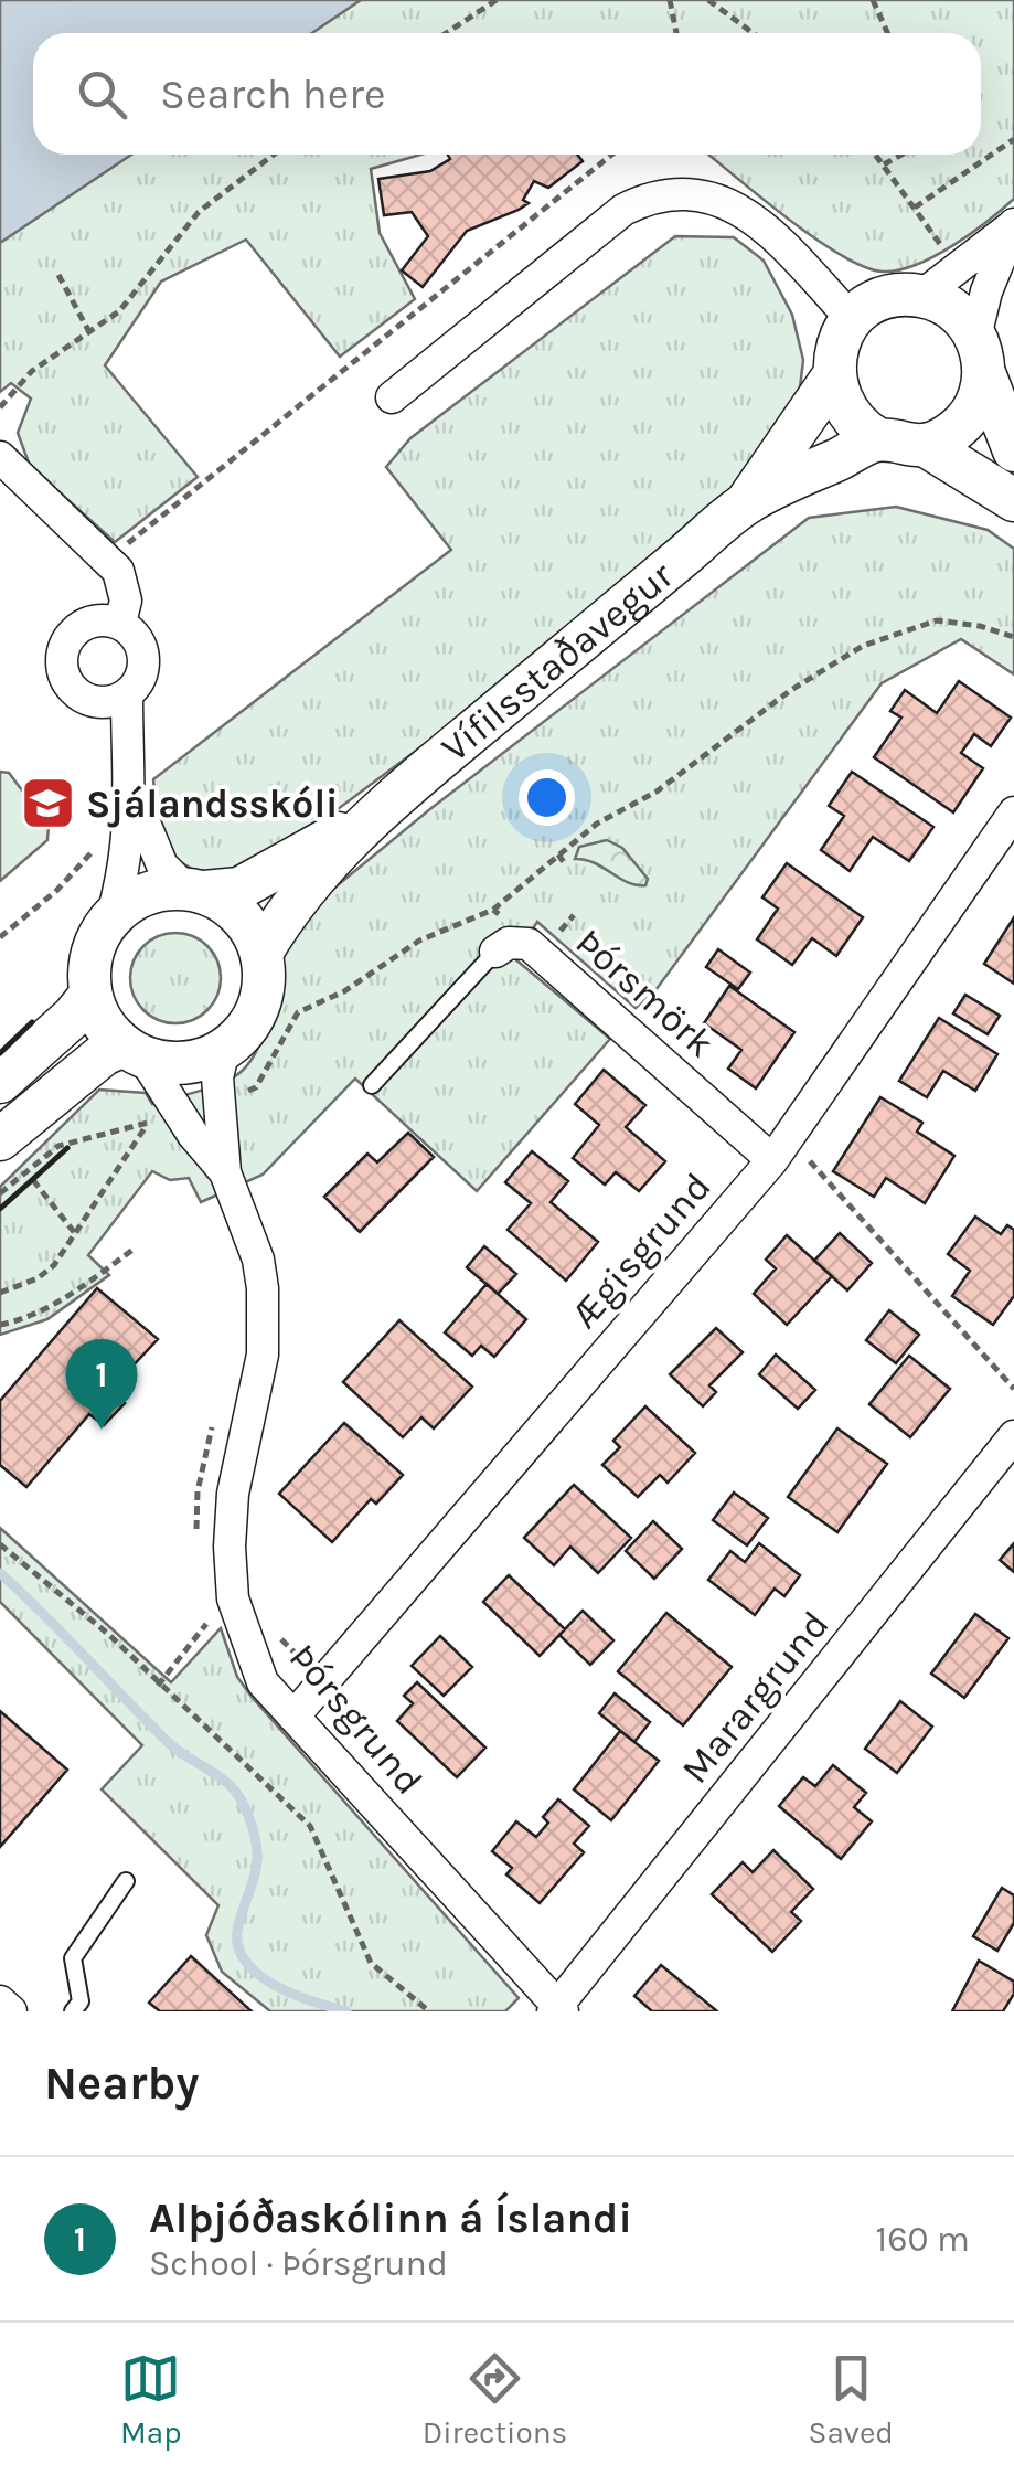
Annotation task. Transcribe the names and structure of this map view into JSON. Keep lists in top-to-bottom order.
{
  "streets": {
    "street": [
      "Vífilsstaðavegur",
      "Þórsmörk",
      "Ægisgrund",
      "Marargrund",
      "Þórsgrund"
    ]
  },
  "crossings": [
    ["Vífilsstaðavegur", "Þórsgrund"],
    ["Þórsmörk", "Ægisgrund"],
    ["Ægisgrund", "Þórsgrund"],
    ["Marargrund", "Þórsgrund"]
  ],
  "places": {
    "school or university": ["Sjálandsskóli"]
  },
  "page": {
    "search": "Search here",
    "pins": "1",
    "heading": "Nearby",
    "list": [
      {
        "mark": "1",
        "name": "Alþjóðaskólinn á Íslandi",
        "note": "School · Þórsgrund",
        "value": "160 m"
      }
    ],
    "nav": ["Map", "Directions", "Saved"]
  }
}
